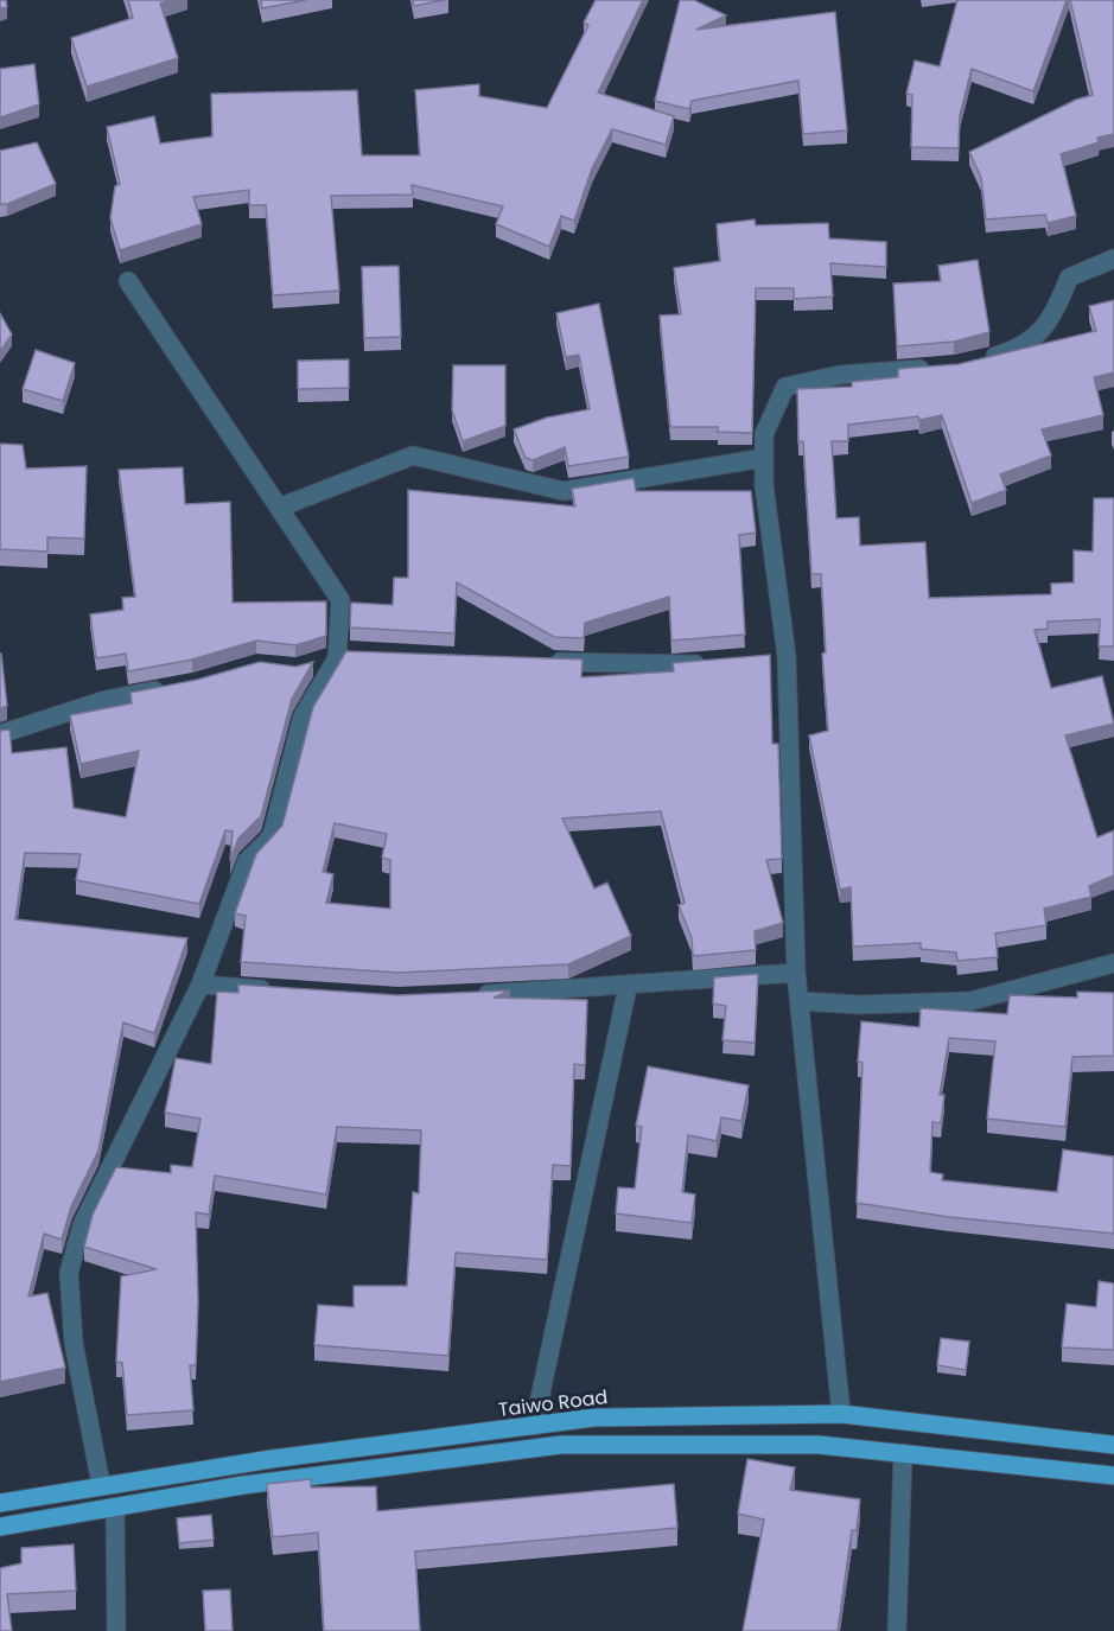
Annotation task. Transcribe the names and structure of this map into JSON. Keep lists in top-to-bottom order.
{
  "streets": {
    "main road": ["Taiwo Road"]
  }
}
